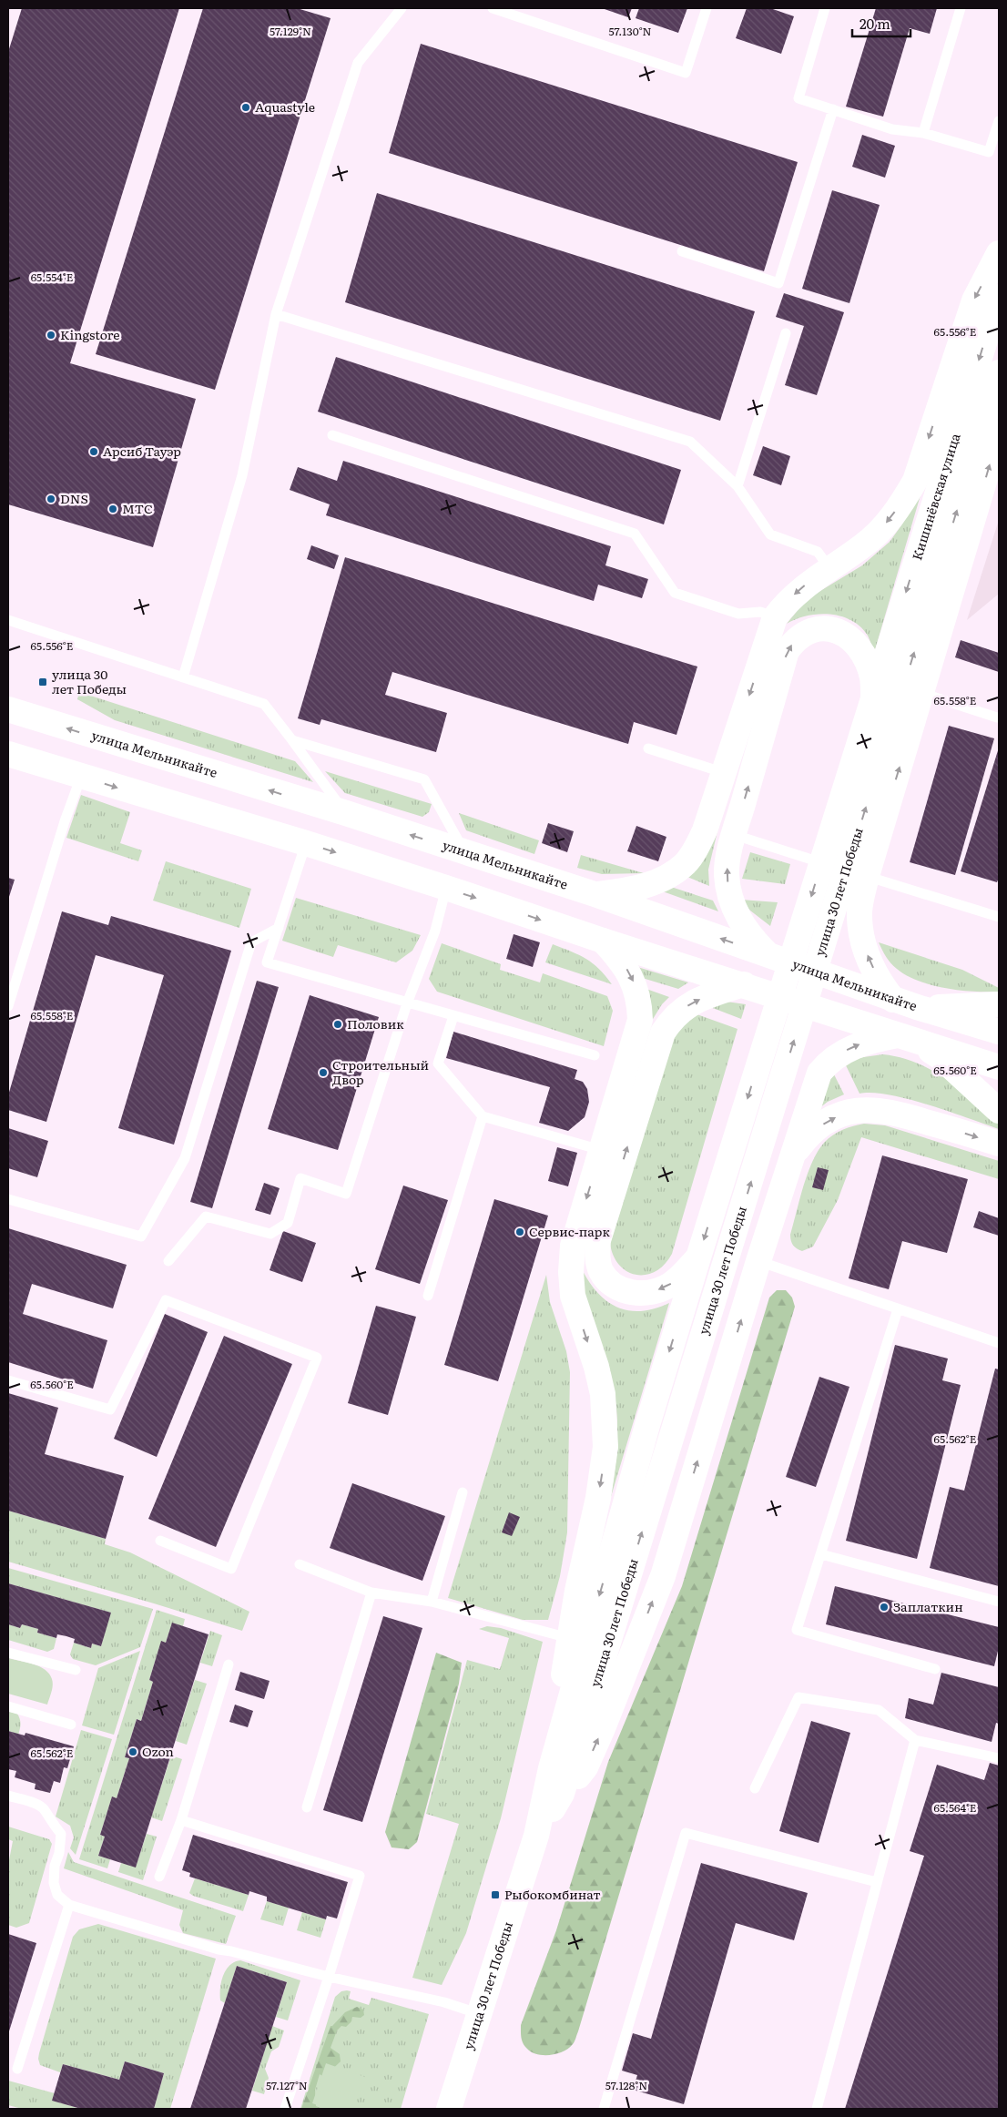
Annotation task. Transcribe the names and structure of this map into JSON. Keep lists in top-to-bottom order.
{
  "streets": {
    "street": ["Кишинёвская улица", "улица Мельникайте", "улица 30 лет Победы"]
  },
  "crossings": [
    ["Кишинёвская улица", "улица 30 лет Победы"]
  ],
  "places": {
    "other": [
      "Aquastyle",
      "Kingstore",
      "Арсиб Тауэр",
      "DNS",
      "МТС",
      "Половик",
      "Строительный Двор",
      "Сервис-парк",
      "Заплаткин",
      "Ozon"
    ],
    "transit": ["улица 30 лет Победы", "Рыбокомбинат"]
  },
  "scale_bar": "20 m",
  "coordinates": [
    "57.129°N",
    "57.130°N",
    "65.554°E",
    "65.556°E",
    "65.558°E",
    "65.560°E",
    "65.562°E",
    "65.564°E",
    "57.127°N",
    "57.128°N"
  ]
}
